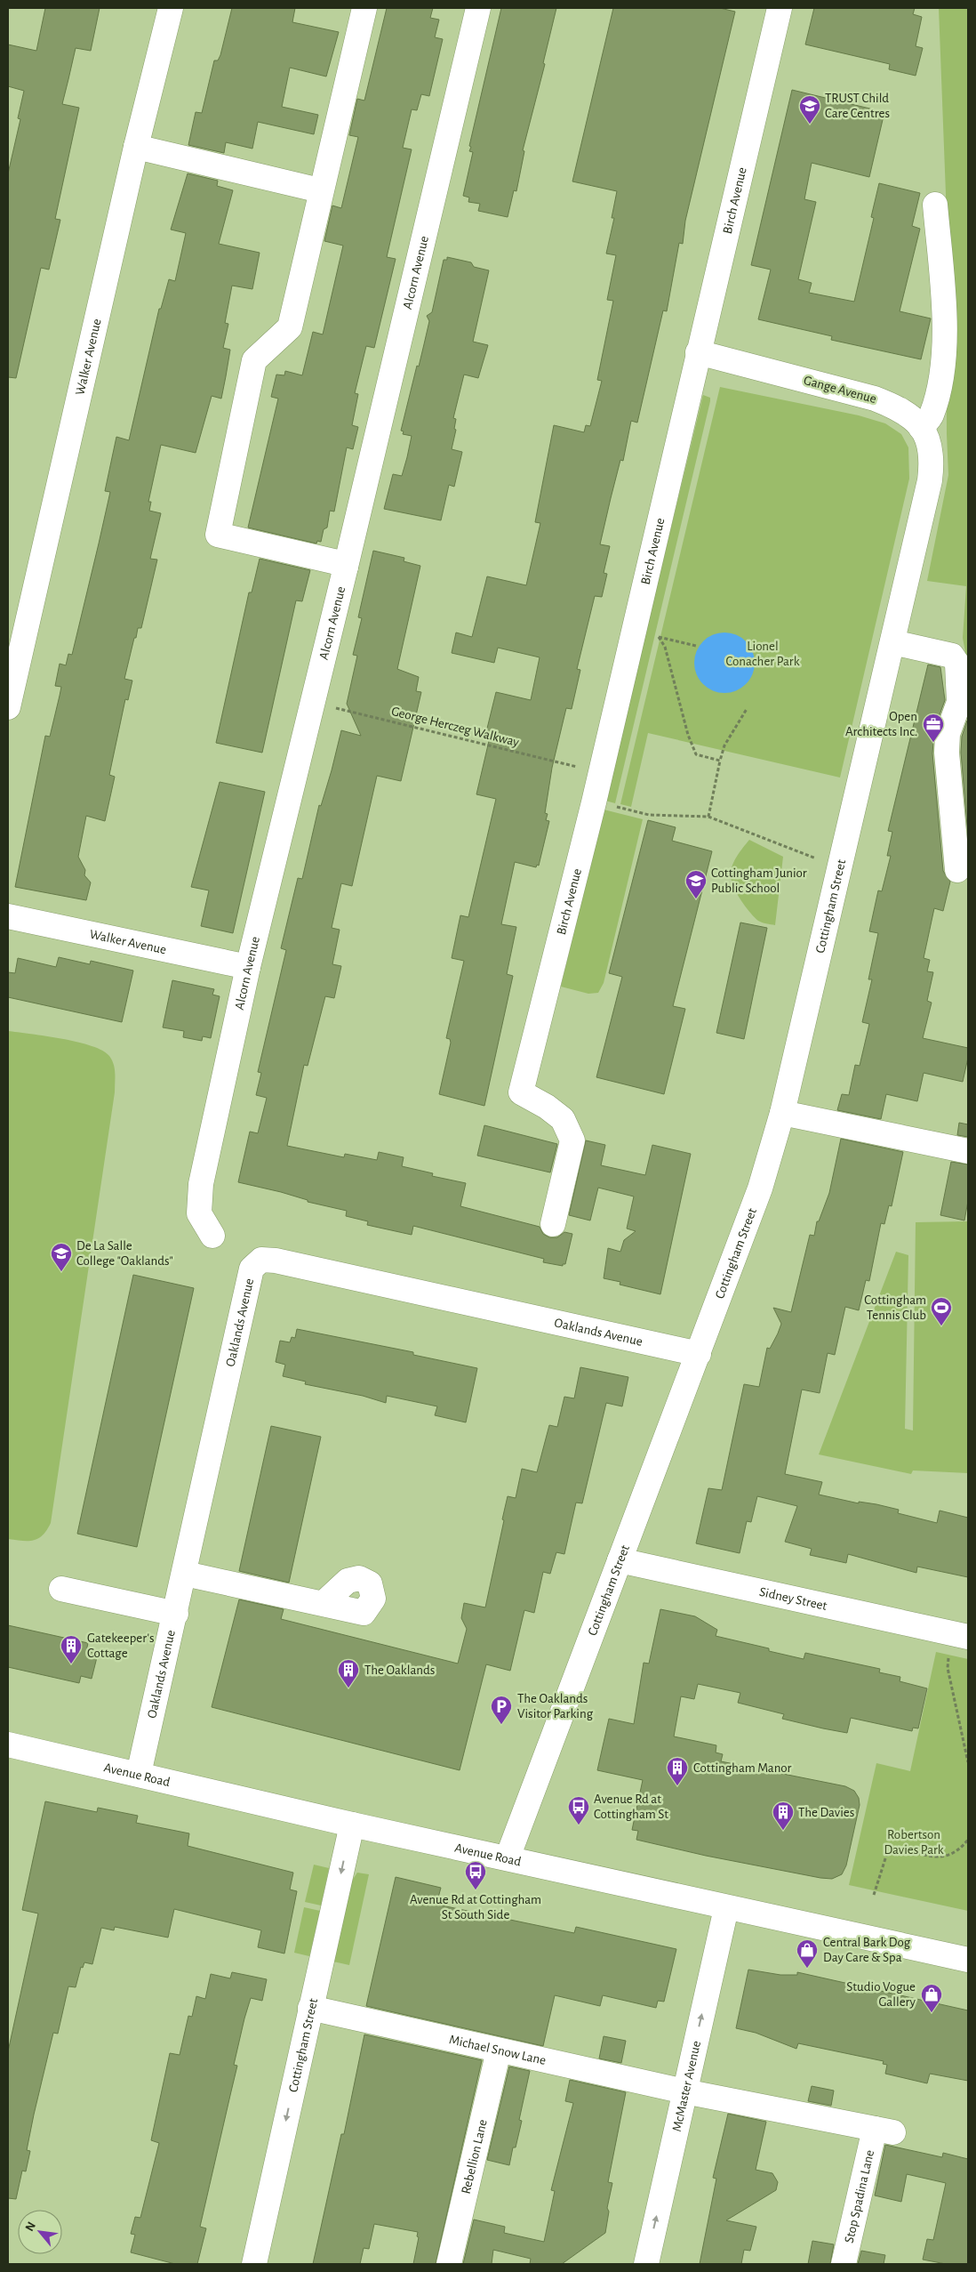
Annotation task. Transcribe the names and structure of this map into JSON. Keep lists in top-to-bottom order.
{
  "streets": {
    "street": [
      "Birch Avenue",
      "Alcorn Avenue",
      "Walker Avenue",
      "Gange Avenue",
      "Cottingham Street",
      "Oaklands Avenue",
      "Sidney Street",
      "Avenue Road",
      "Michael Snow Lane",
      "McMaster Avenue",
      "Rebellion Lane",
      "Stop Spadina Lane"
    ],
    "path": ["George Herczeg Walkway"]
  },
  "crossings": [
    ["Birch Avenue", "Gange Avenue"],
    ["Alcorn Avenue", "Walker Avenue"],
    ["Gange Avenue", "Cottingham Street"],
    ["Cottingham Street", "Oaklands Avenue"],
    ["Cottingham Street", "Sidney Street"],
    ["Cottingham Street", "Avenue Road"],
    ["Cottingham Street", "Michael Snow Lane"],
    ["Oaklands Avenue", "Avenue Road"],
    ["Avenue Road", "McMaster Avenue"],
    ["Michael Snow Lane", "McMaster Avenue"],
    ["Michael Snow Lane", "Rebellion Lane"],
    ["Michael Snow Lane", "Stop Spadina Lane"]
  ],
  "one_way": ["McMaster Avenue"],
  "parks": ["Lionel Conacher Park", "Robertson Davies Park"],
  "places": {
    "school or university": ["TRUST Child Care Centres", "Cottingham Junior Public School", "De La Salle College \"Oaklands\""],
    "office": ["Open Architects Inc."],
    "sports": ["Cottingham Tennis Club"],
    "building": [
      "Gatekeeper's Cottage",
      "The Oaklands",
      "Cottingham Manor",
      "The Davies"
    ],
    "parking": ["The Oaklands Visitor Parking"],
    "bus stop": ["Avenue Rd at Cottingham St", "Avenue Rd at Cottingham St South Side"],
    "shop": ["Central Bark Dog Day Care & Spa", "Studio Vogue Gallery"]
  },
  "north": "top left"
}
